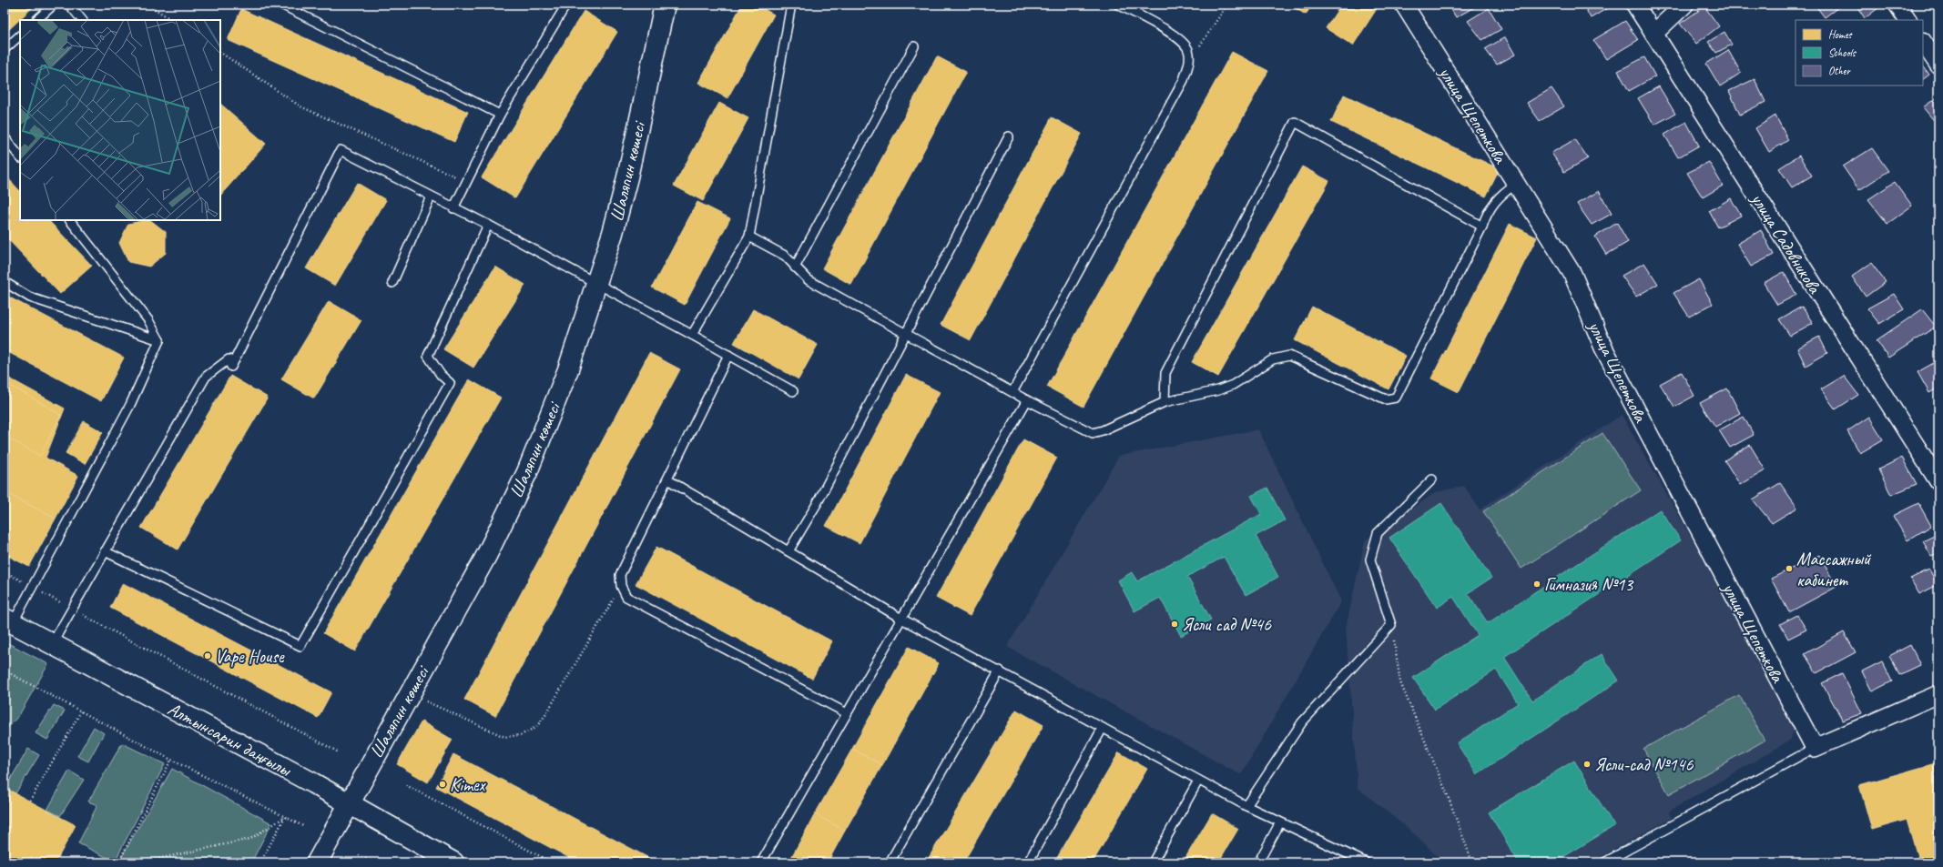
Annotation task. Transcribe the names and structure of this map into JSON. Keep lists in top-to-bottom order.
{
  "streets": {
    "main road": ["Шаляпин көшесі", "Алтынсарин даңғылы"],
    "street": ["улица Щепеткова", "улица Садовникова"]
  },
  "crossings": [
    ["Шаляпин көшесі", "Алтынсарин даңғылы"]
  ],
  "places": [
    "Массажный кабинет",
    "Гимназия №13",
    "Ясли сад №46",
    "Vape House",
    "Ясли-сад №146",
    "Kimex"
  ],
  "legend": ["Homes", "Schools", "Other"]
}
